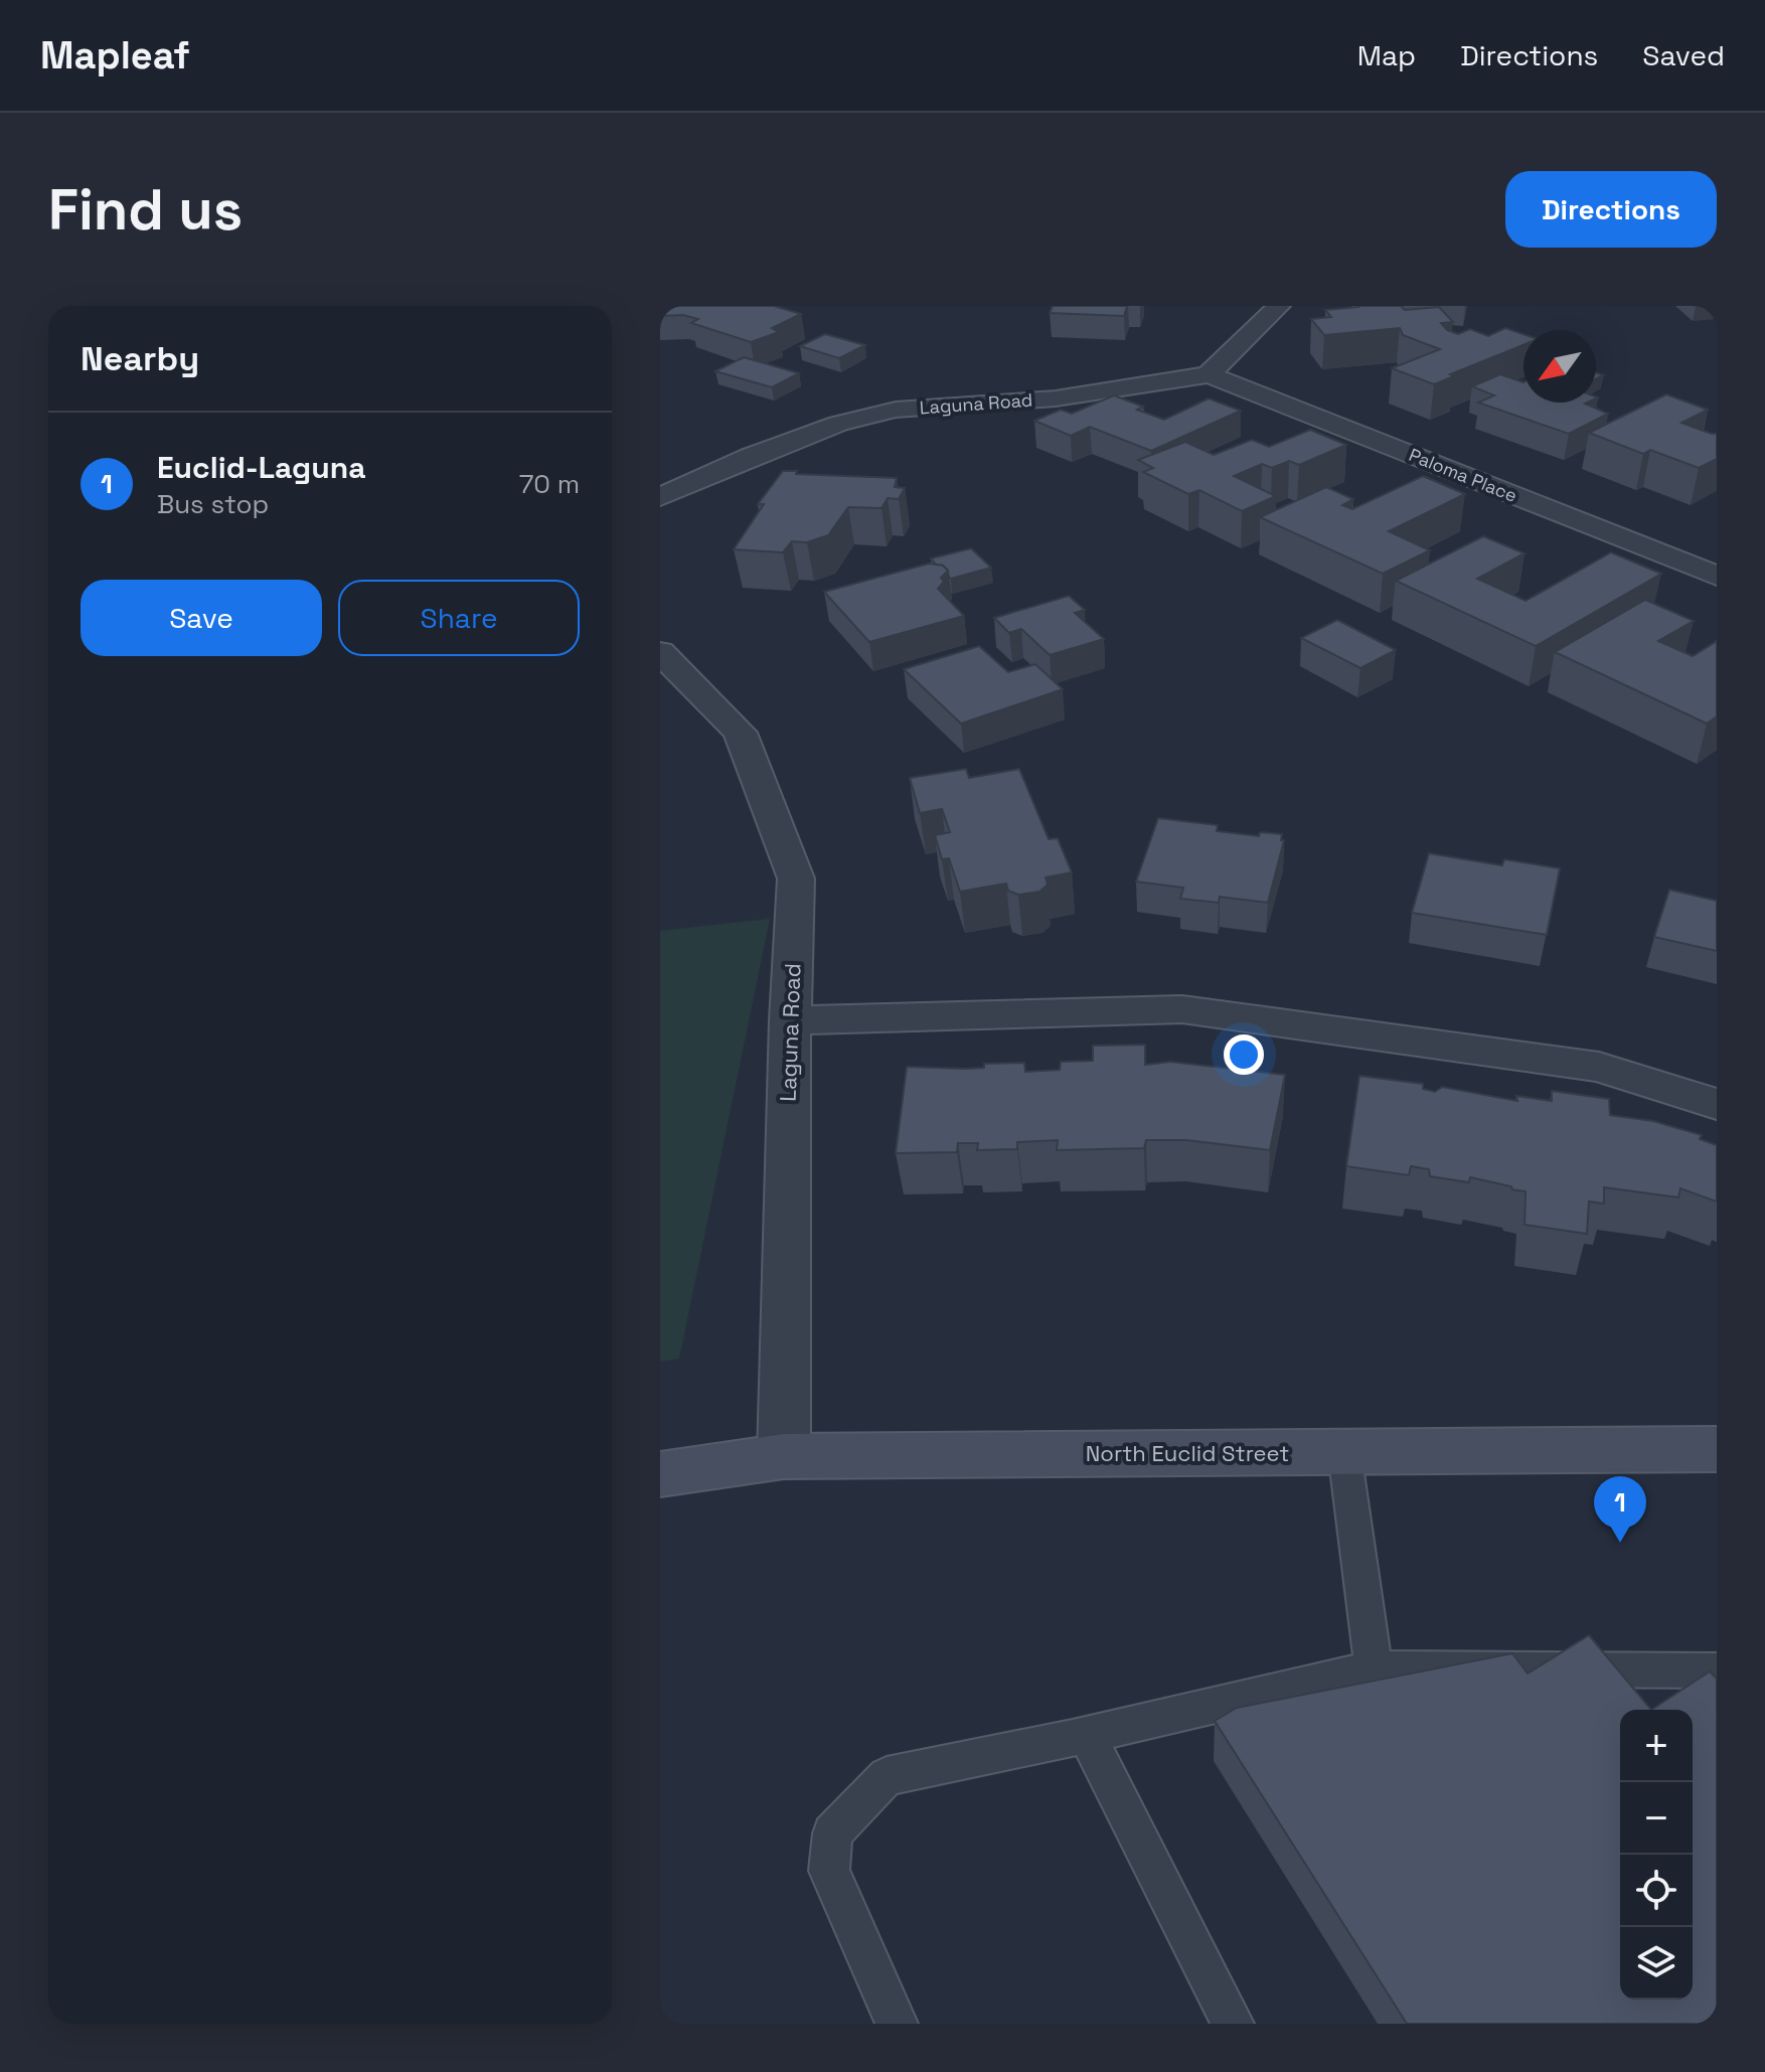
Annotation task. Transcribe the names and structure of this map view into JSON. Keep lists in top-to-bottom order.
{
  "streets": {
    "main road": ["North Euclid Street"],
    "street": ["Laguna Road", "Paloma Place"]
  },
  "crossings": [
    ["Laguna Road", "Paloma Place"],
    ["Laguna Road", "North Euclid Street"]
  ],
  "north": "bottom left",
  "page": {
    "header": "Mapleaf",
    "nav": ["Map", "Directions", "Saved"],
    "buttons": [
      "Directions",
      ["Save", "Share"]
    ],
    "title": "Find us",
    "heading": "Nearby",
    "list": [
      {
        "mark": "1",
        "name": "Euclid-Laguna",
        "note": "Bus stop",
        "value": "70 m"
      }
    ],
    "pins": "1",
    "map_buttons": ["+", "−"]
  }
}
